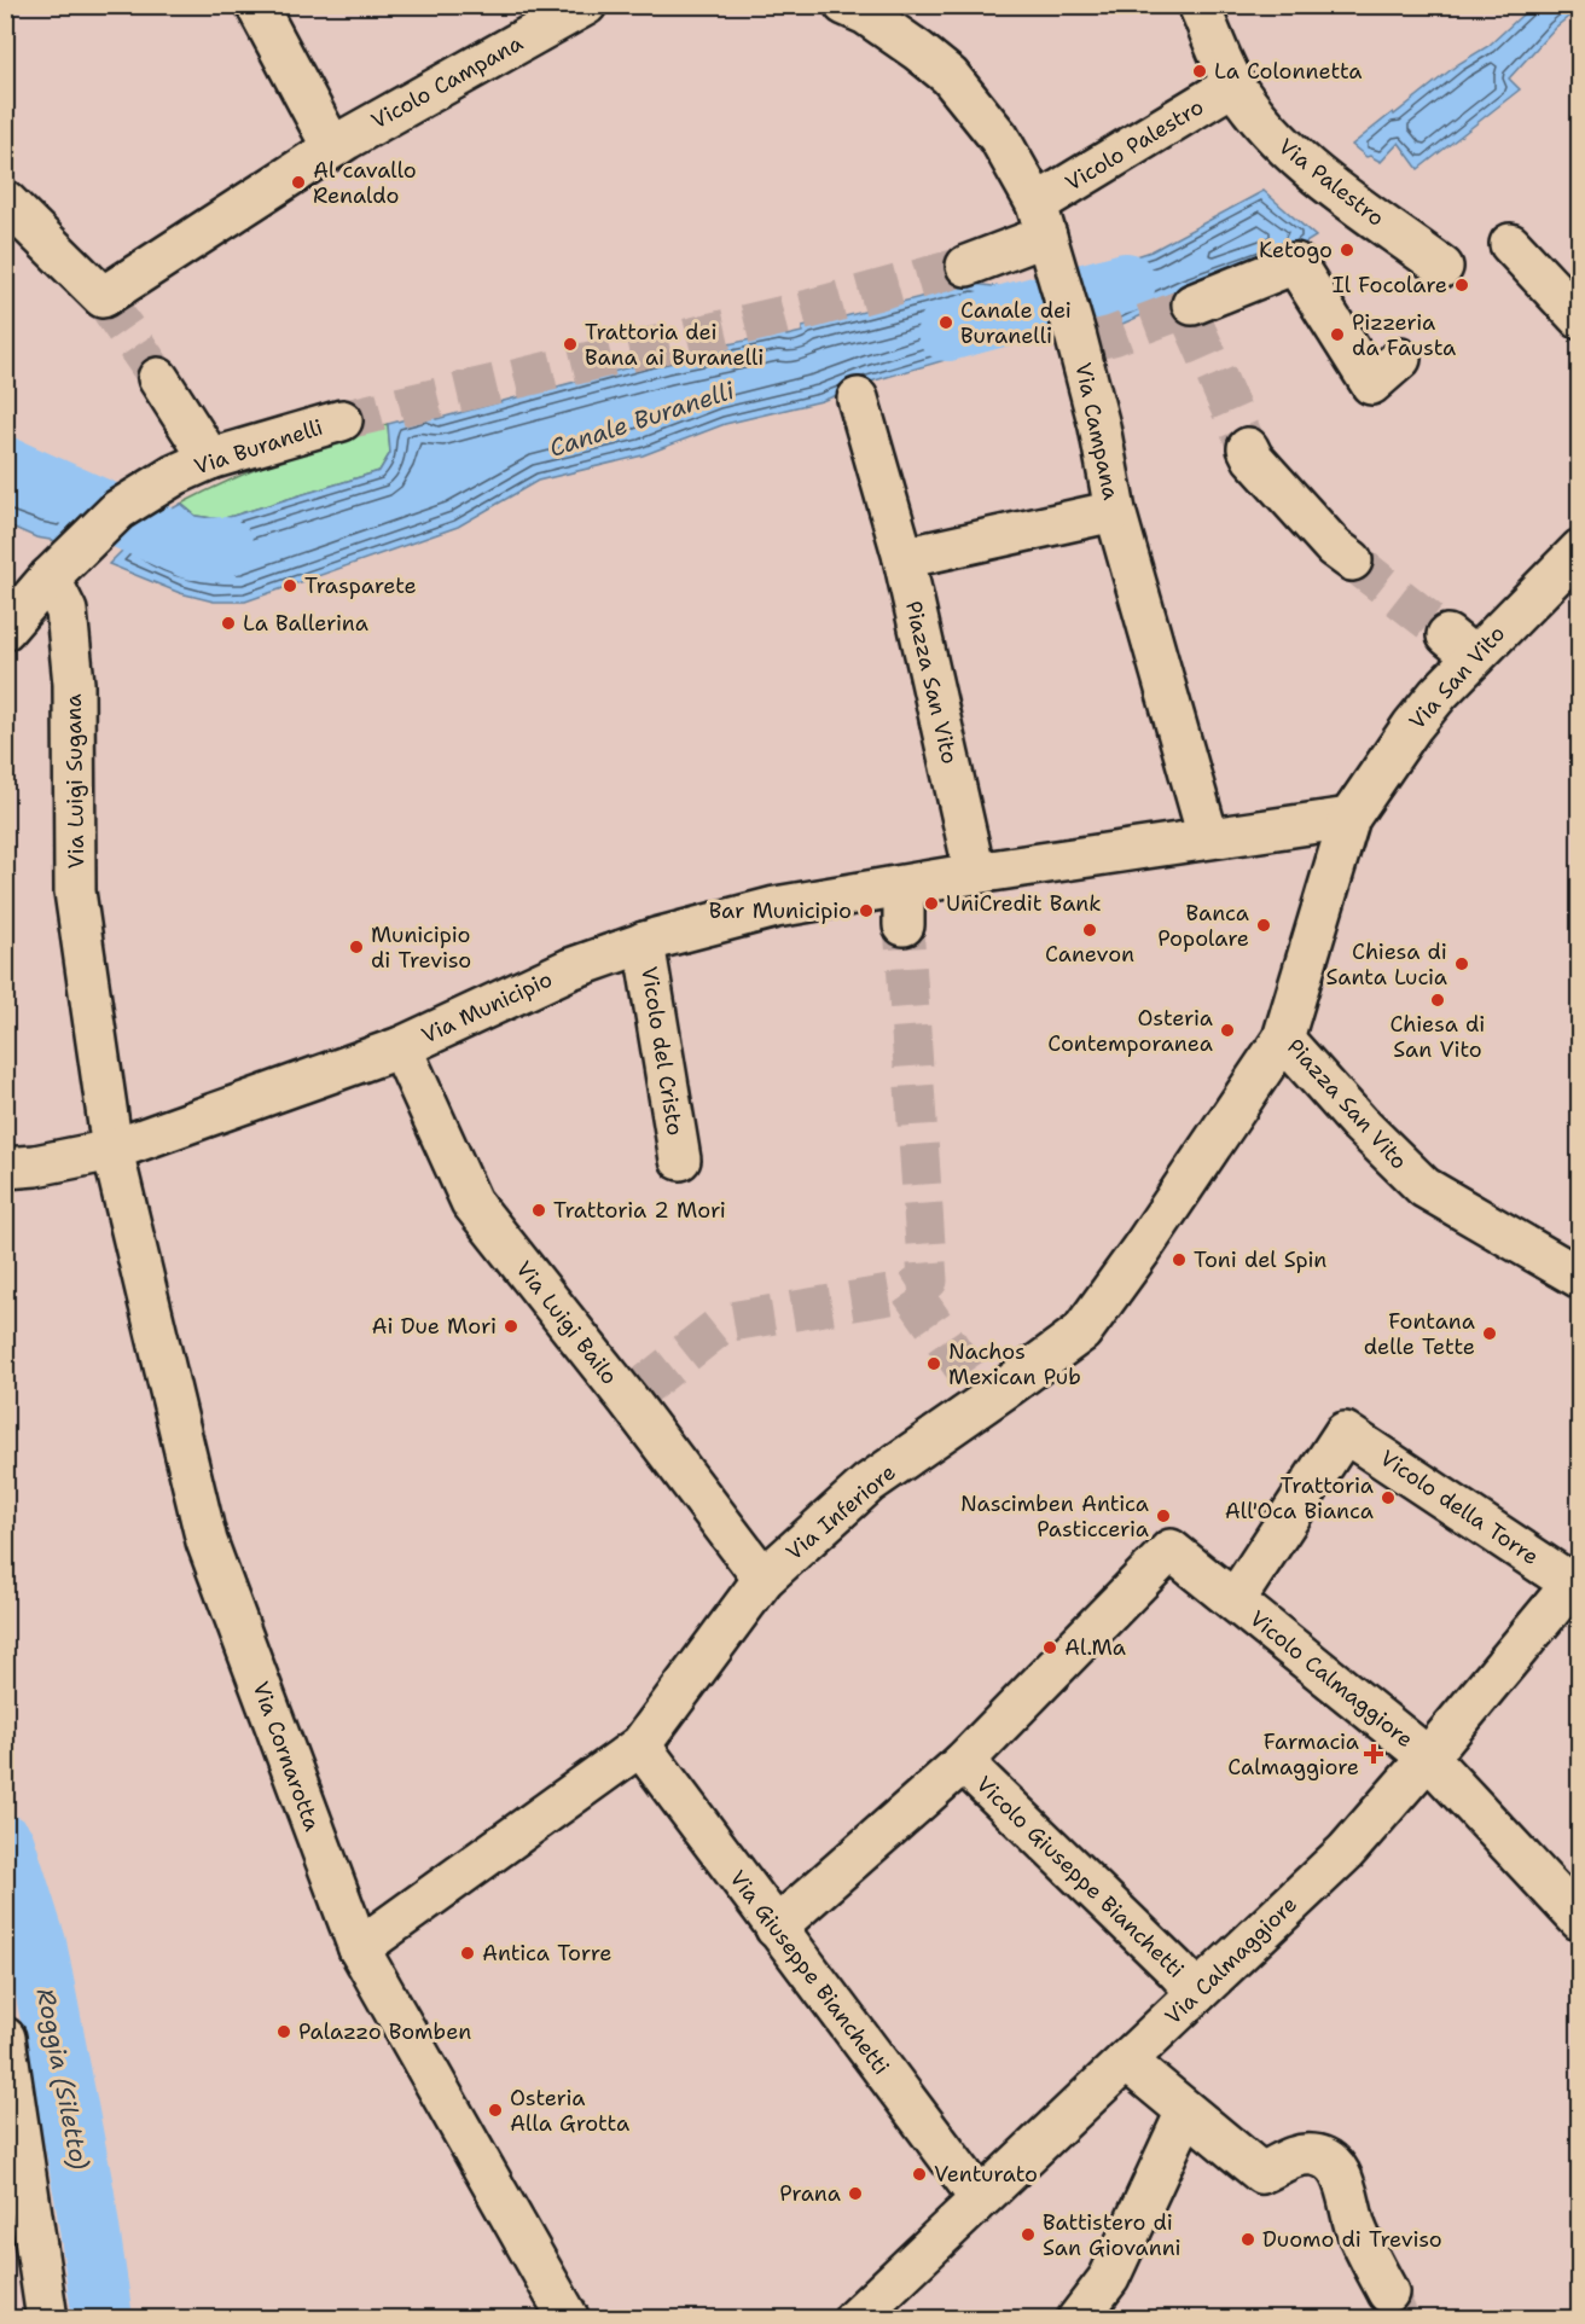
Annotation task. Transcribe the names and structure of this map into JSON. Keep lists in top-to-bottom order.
{
  "streets": {
    "street": [
      "Vicolo Campana",
      "Vicolo Palestro",
      "Via Palestro",
      "Via Campana",
      "Via Buranelli",
      "Via San Vito",
      "Piazza San Vito",
      "Via Luigi Sugana",
      "Via Municipio",
      "Vicolo del Cristo",
      "Via Luigi Bailo",
      "Vicolo della Torre",
      "Via Inferiore",
      "Vicolo Calmaggiore",
      "Via Cornarotta",
      "Vicolo Giuseppe Bianchetti",
      "Via Calmaggiore",
      "Via Giuseppe Bianchetti"
    ]
  },
  "crossings": [
    ["Vicolo Palestro", "Via Palestro"],
    ["Vicolo Palestro", "Via Campana"],
    ["Via Buranelli", "Via Luigi Sugana"],
    ["Via San Vito", "Piazza San Vito"],
    ["Piazza San Vito", "Via Municipio"],
    ["Piazza San Vito", "Via Inferiore"],
    ["Via Luigi Sugana", "Via Municipio"],
    ["Via Luigi Sugana", "Via Cornarotta"],
    ["Via Municipio", "Vicolo del Cristo"],
    ["Via Municipio", "Via Luigi Bailo"],
    ["Via Municipio", "Via Cornarotta"],
    ["Via Luigi Bailo", "Via Inferiore"],
    ["Vicolo della Torre", "Vicolo Calmaggiore"],
    ["Vicolo della Torre", "Via Calmaggiore"],
    ["Via Inferiore", "Via Cornarotta"],
    ["Via Inferiore", "Via Giuseppe Bianchetti"],
    ["Vicolo Calmaggiore", "Vicolo Giuseppe Bianchetti"],
    ["Vicolo Calmaggiore", "Via Calmaggiore"],
    ["Vicolo Giuseppe Bianchetti", "Via Calmaggiore"],
    ["Vicolo Giuseppe Bianchetti", "Via Giuseppe Bianchetti"],
    ["Via Calmaggiore", "Via Giuseppe Bianchetti"]
  ],
  "water": ["Canale Buranelli", "Roggia (Siletto)"],
  "places": {
    "other": [
      "La Colonnetta",
      "Al cavallo Renaldo",
      "Ketogo",
      "Il Focolare",
      "Canale dei Buranelli",
      "Pizzeria da Fausta",
      "Trattoria dei Bana ai Buranelli",
      "Trasparete",
      "La Ballerina",
      "UniCredit Bank",
      "Bar Municipio",
      "Banca Popolare",
      "Canevon",
      "Municipio di Treviso",
      "Chiesa di Santa Lucia",
      "Chiesa di San Vito",
      "Osteria Contemporanea",
      "Trattoria 2 Mori",
      "Toni del Spin",
      "Ai Due Mori",
      "Fontana delle Tette",
      "Nachos Mexican Pub",
      "Trattoria All'Oca Bianca",
      "Nascimben Antica Pasticceria",
      "Al.Ma",
      "Antica Torre",
      "Palazzo Bomben",
      "Osteria Alla Grotta",
      "Venturato",
      "Prana",
      "Battistero di San Giovanni",
      "Duomo di Treviso"
    ],
    "health": ["Farmacia Calmaggiore"]
  }
}
